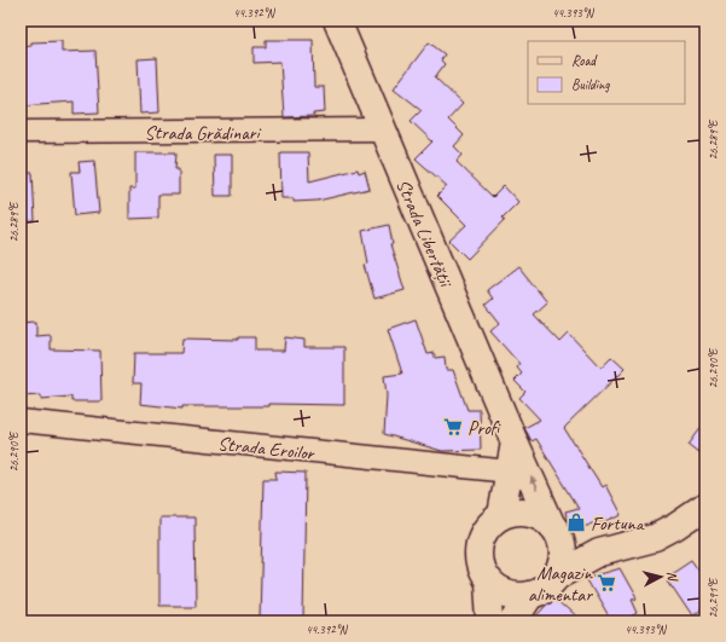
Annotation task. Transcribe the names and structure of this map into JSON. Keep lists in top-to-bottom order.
{
  "streets": {
    "main road": ["Strada Libertății"],
    "street": ["Strada Grădinari", "Strada Eroilor"]
  },
  "crossings": [
    ["Strada Grădinari", "Strada Libertății"]
  ],
  "places": {
    "supermarket": ["Profi", "Magazin alimentar"],
    "shop": ["Fortuna"]
  },
  "legend": ["Road", "Building"],
  "north": "right",
  "coordinates": [
    "44.392°N",
    "44.393°N",
    "26.289°E",
    "26.290°E",
    "26.291°E"
  ]
}
